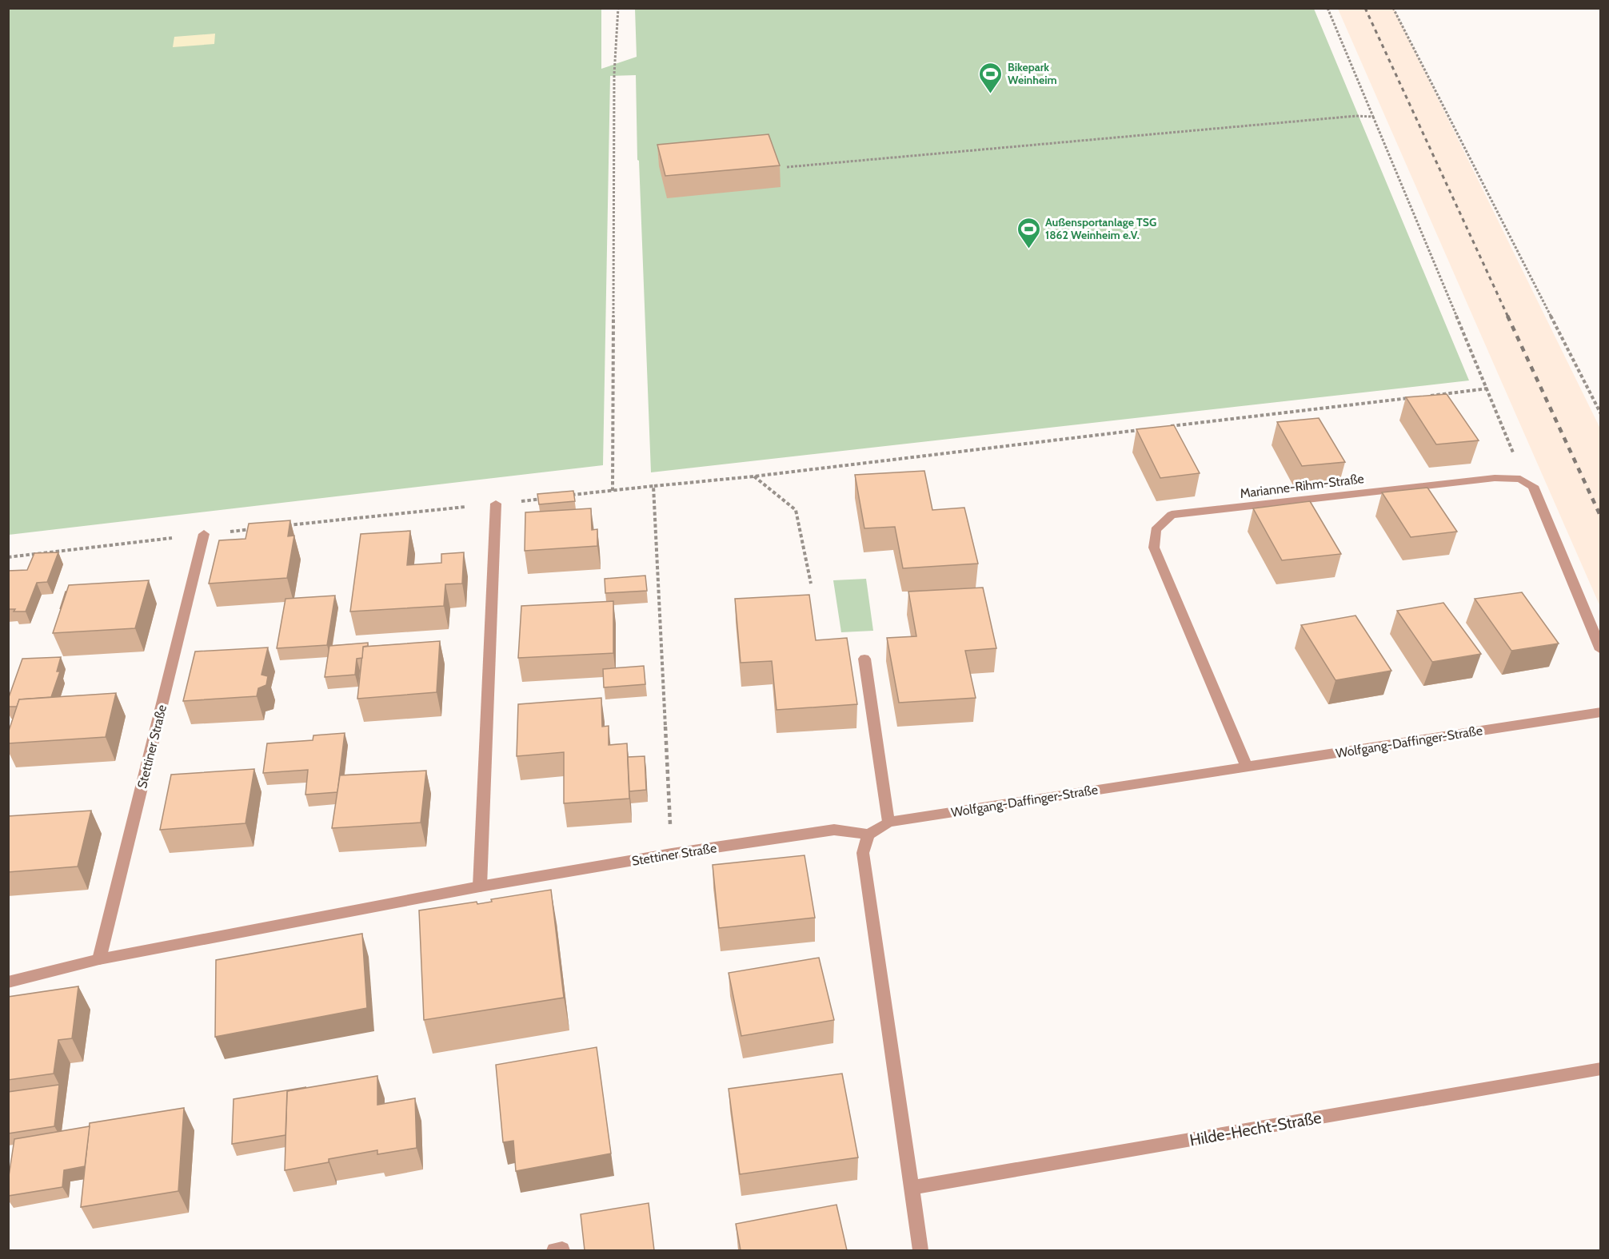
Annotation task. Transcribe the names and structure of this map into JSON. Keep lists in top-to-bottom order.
{
  "streets": {
    "street": [
      "Marianne-Rihm-Straße",
      "Wolfgang-Daffinger-Straße",
      "Stettiner Straße",
      "Hilde-Hecht-Straße"
    ]
  },
  "crossings": [
    ["Marianne-Rihm-Straße", "Wolfgang-Daffinger-Straße"],
    ["Wolfgang-Daffinger-Straße", "Stettiner Straße"]
  ],
  "places": {
    "sports": ["Bikepark Weinheim", "Außensportanlage TSG 1862 Weinheim e.V."]
  }
}
